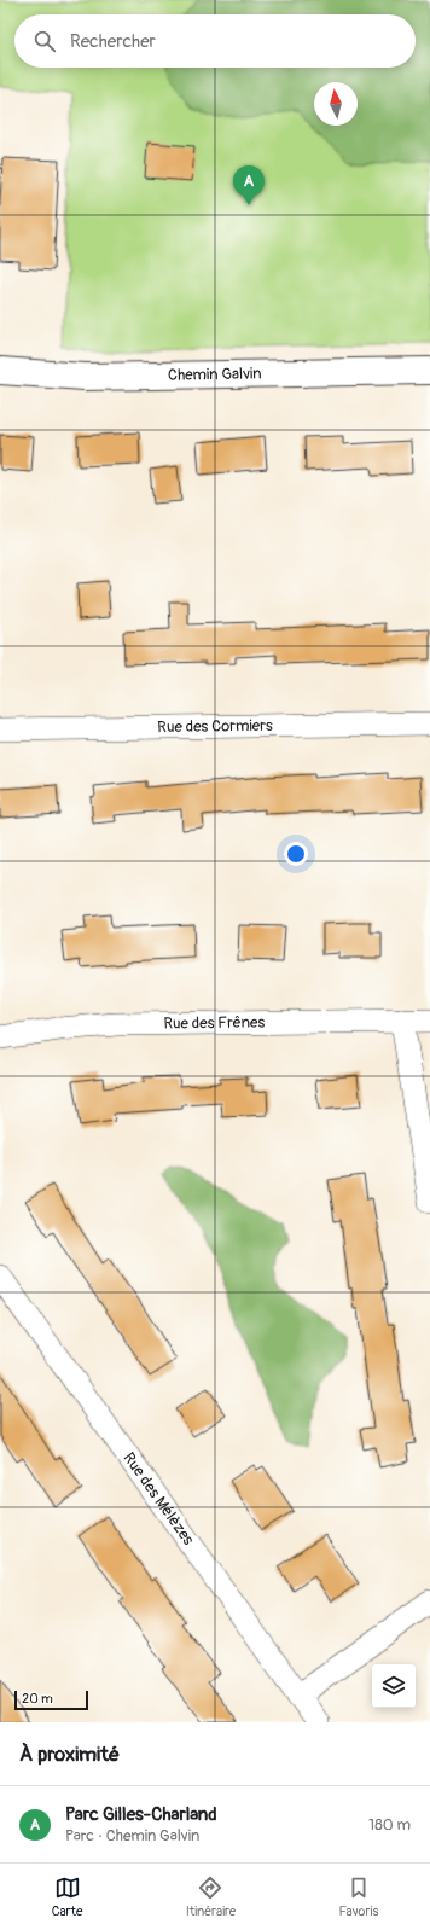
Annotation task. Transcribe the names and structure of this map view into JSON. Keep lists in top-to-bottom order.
{
  "streets": {
    "street": [
      "Chemin Galvin",
      "Rue des Cormiers",
      "Rue des Frênes",
      "Rue des Mélèzes"
    ]
  },
  "scale_bar": "20 m",
  "north": "top",
  "page": {
    "search": "Rechercher",
    "pins": "A",
    "scale": "20 m",
    "heading": "À proximité",
    "list": [
      {
        "mark": "A",
        "name": "Parc Gilles-Charland",
        "note": "Parc · Chemin Galvin",
        "value": "180 m"
      }
    ],
    "nav": ["Carte", "Itinéraire", "Favoris"]
  }
}
